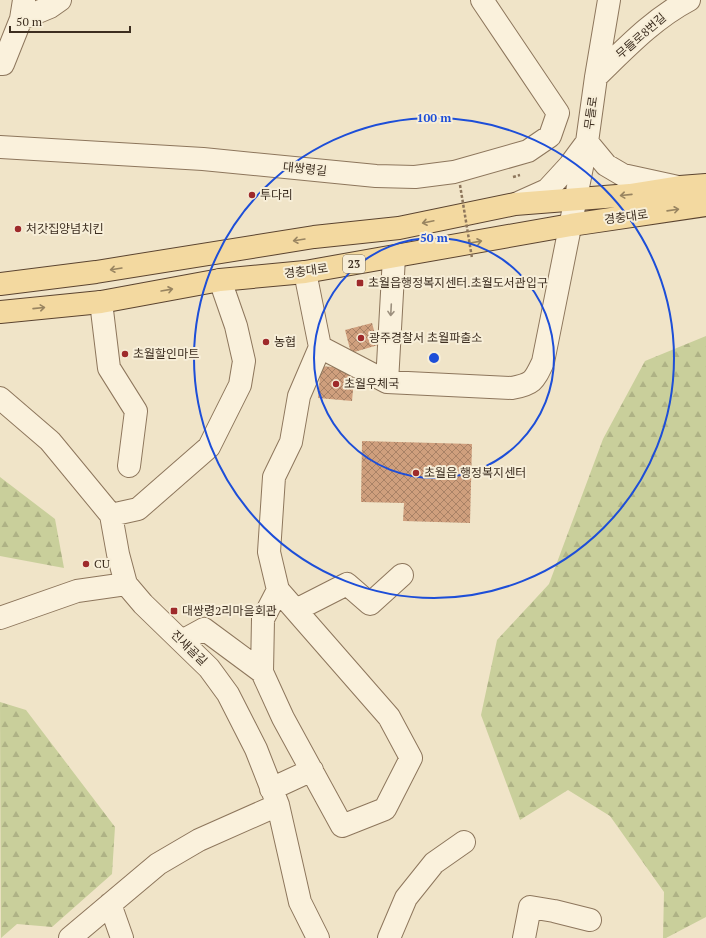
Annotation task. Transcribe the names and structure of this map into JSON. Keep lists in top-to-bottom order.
{
  "streets": {
    "main road": ["경충대로", "23"],
    "street": [
      "무들로8번길",
      "무들로",
      "대쌍령길",
      "진새골길"
    ]
  },
  "crossings": [
    ["무들로8번길", "무들로"],
    ["무들로", "경충대로"]
  ],
  "places": {
    "other": [
      "투다리",
      "처갓집양념치킨",
      "광주경찰서 초월파출소",
      "농협",
      "초월할인마트",
      "초월우체국",
      "초월읍 행정복지센터",
      "CU"
    ],
    "transit": ["초월읍행정복지센터.초월도서관입구", "대쌍령2리마을회관"]
  },
  "scale_bar": "50 m",
  "rings": ["100 m", "50 m"]
}
